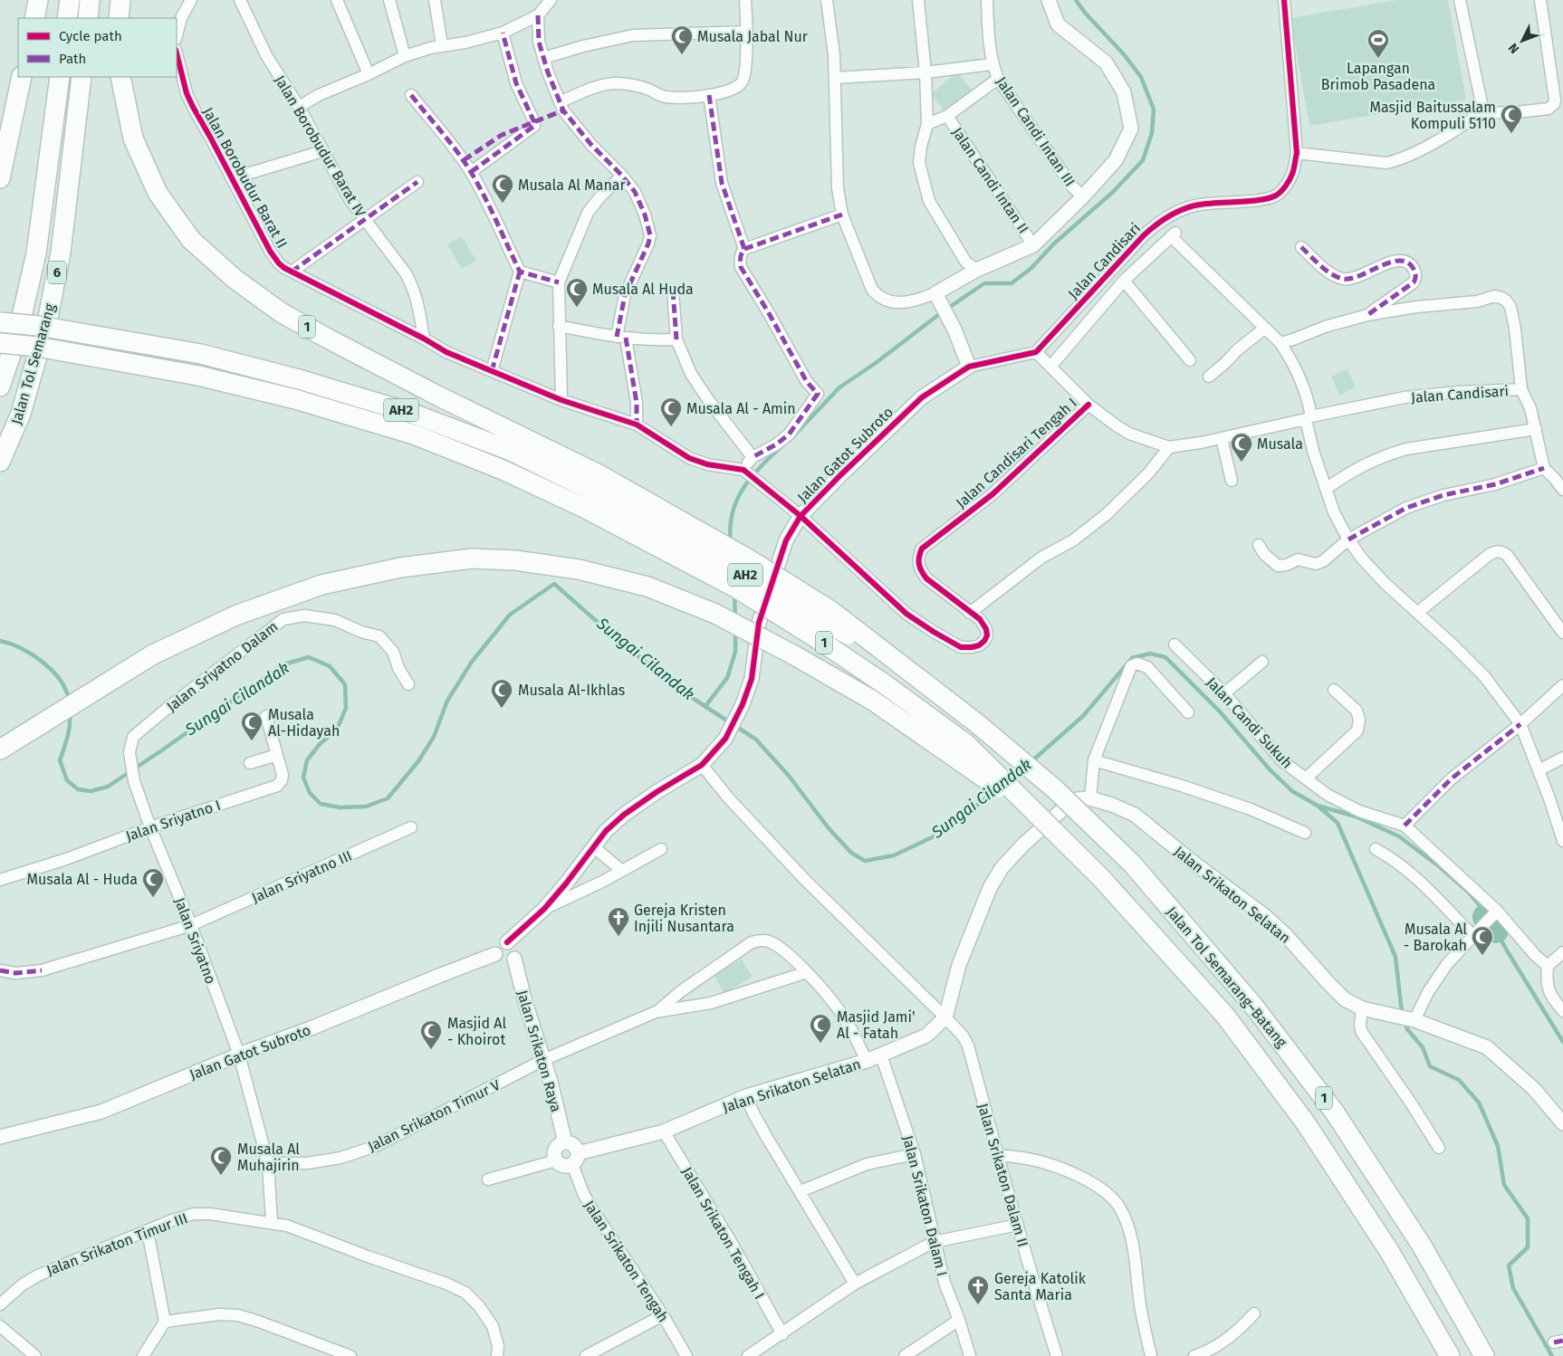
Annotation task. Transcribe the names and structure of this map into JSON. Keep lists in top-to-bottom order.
{
  "streets": {
    "highway": [
      "6",
      "1",
      "Jalan Tol Semarang",
      "AH2",
      "Jalan Tol Semarang–Batang"
    ],
    "street": [
      "Jalan Candi Intan III",
      "Jalan Borobudur Barat IV",
      "Jalan Borobudur Barat II",
      "Jalan Candi Intan II",
      "Jalan Candisari",
      "Jalan Candisari Tengah I",
      "Jalan Gatot Subroto",
      "Jalan Sriyatno Dalam",
      "Jalan Candi Sukuh",
      "Jalan Sriyatno I",
      "Jalan Sriyatno III",
      "Jalan Srikaton Selatan",
      "Jalan Sriyatno",
      "Jalan Srikaton Raya",
      "Jalan Srikaton Timur V",
      "Jalan Srikaton Dalam II",
      "Jalan Srikaton Dalam I",
      "Jalan Srikaton Tengah I",
      "Jalan Srikaton Timur III",
      "Jalan Srikaton Tengah"
    ]
  },
  "crossings": [
    ["Jalan Borobudur Barat IV", "Jalan Borobudur Barat II"],
    ["Jalan Candisari", "Jalan Candisari Tengah I"],
    ["1", "AH2"],
    ["1", "Jalan Tol Semarang–Batang"],
    ["AH2", "Jalan Tol Semarang–Batang"],
    ["Jalan Gatot Subroto", "Jalan Sriyatno"],
    ["Jalan Gatot Subroto", "Jalan Srikaton Raya"],
    ["Jalan Sriyatno Dalam", "Jalan Sriyatno I"],
    ["Jalan Sriyatno Dalam", "Jalan Sriyatno"],
    ["Jalan Sriyatno I", "Jalan Sriyatno"],
    ["Jalan Sriyatno III", "Jalan Sriyatno"],
    ["Jalan Srikaton Selatan", "Jalan Srikaton Raya"],
    ["Jalan Srikaton Selatan", "Jalan Srikaton Dalam II"],
    ["Jalan Srikaton Selatan", "Jalan Srikaton Dalam I"],
    ["Jalan Srikaton Selatan", "Jalan Srikaton Tengah I"],
    ["Jalan Srikaton Selatan", "Jalan Srikaton Tengah"],
    ["Jalan Srikaton Raya", "Jalan Srikaton Timur V"],
    ["Jalan Srikaton Raya", "Jalan Srikaton Tengah"]
  ],
  "water": ["Sungai Cilandak"],
  "places": {
    "mosque": [
      "Musala Jabal Nur",
      "Masjid Baitussalam Kompuli 5110",
      "Musala Al Manar",
      "Musala Al Huda",
      "Musala Al - Amin",
      "Musala",
      "Musala Al-Ikhlas",
      "Musala Al-Hidayah",
      "Musala Al - Huda",
      "Musala Al - Barokah",
      "Masjid Jami' Al - Fatah",
      "Masjid Al - Khoirot",
      "Musala Al Muhajirin"
    ],
    "sports": ["Lapangan Brimob Pasadena"],
    "church": ["Gereja Kristen Injili Nusantara", "Gereja Katolik Santa Maria"]
  },
  "legend": ["Cycle path", "Path"],
  "north": "bottom left"
}
